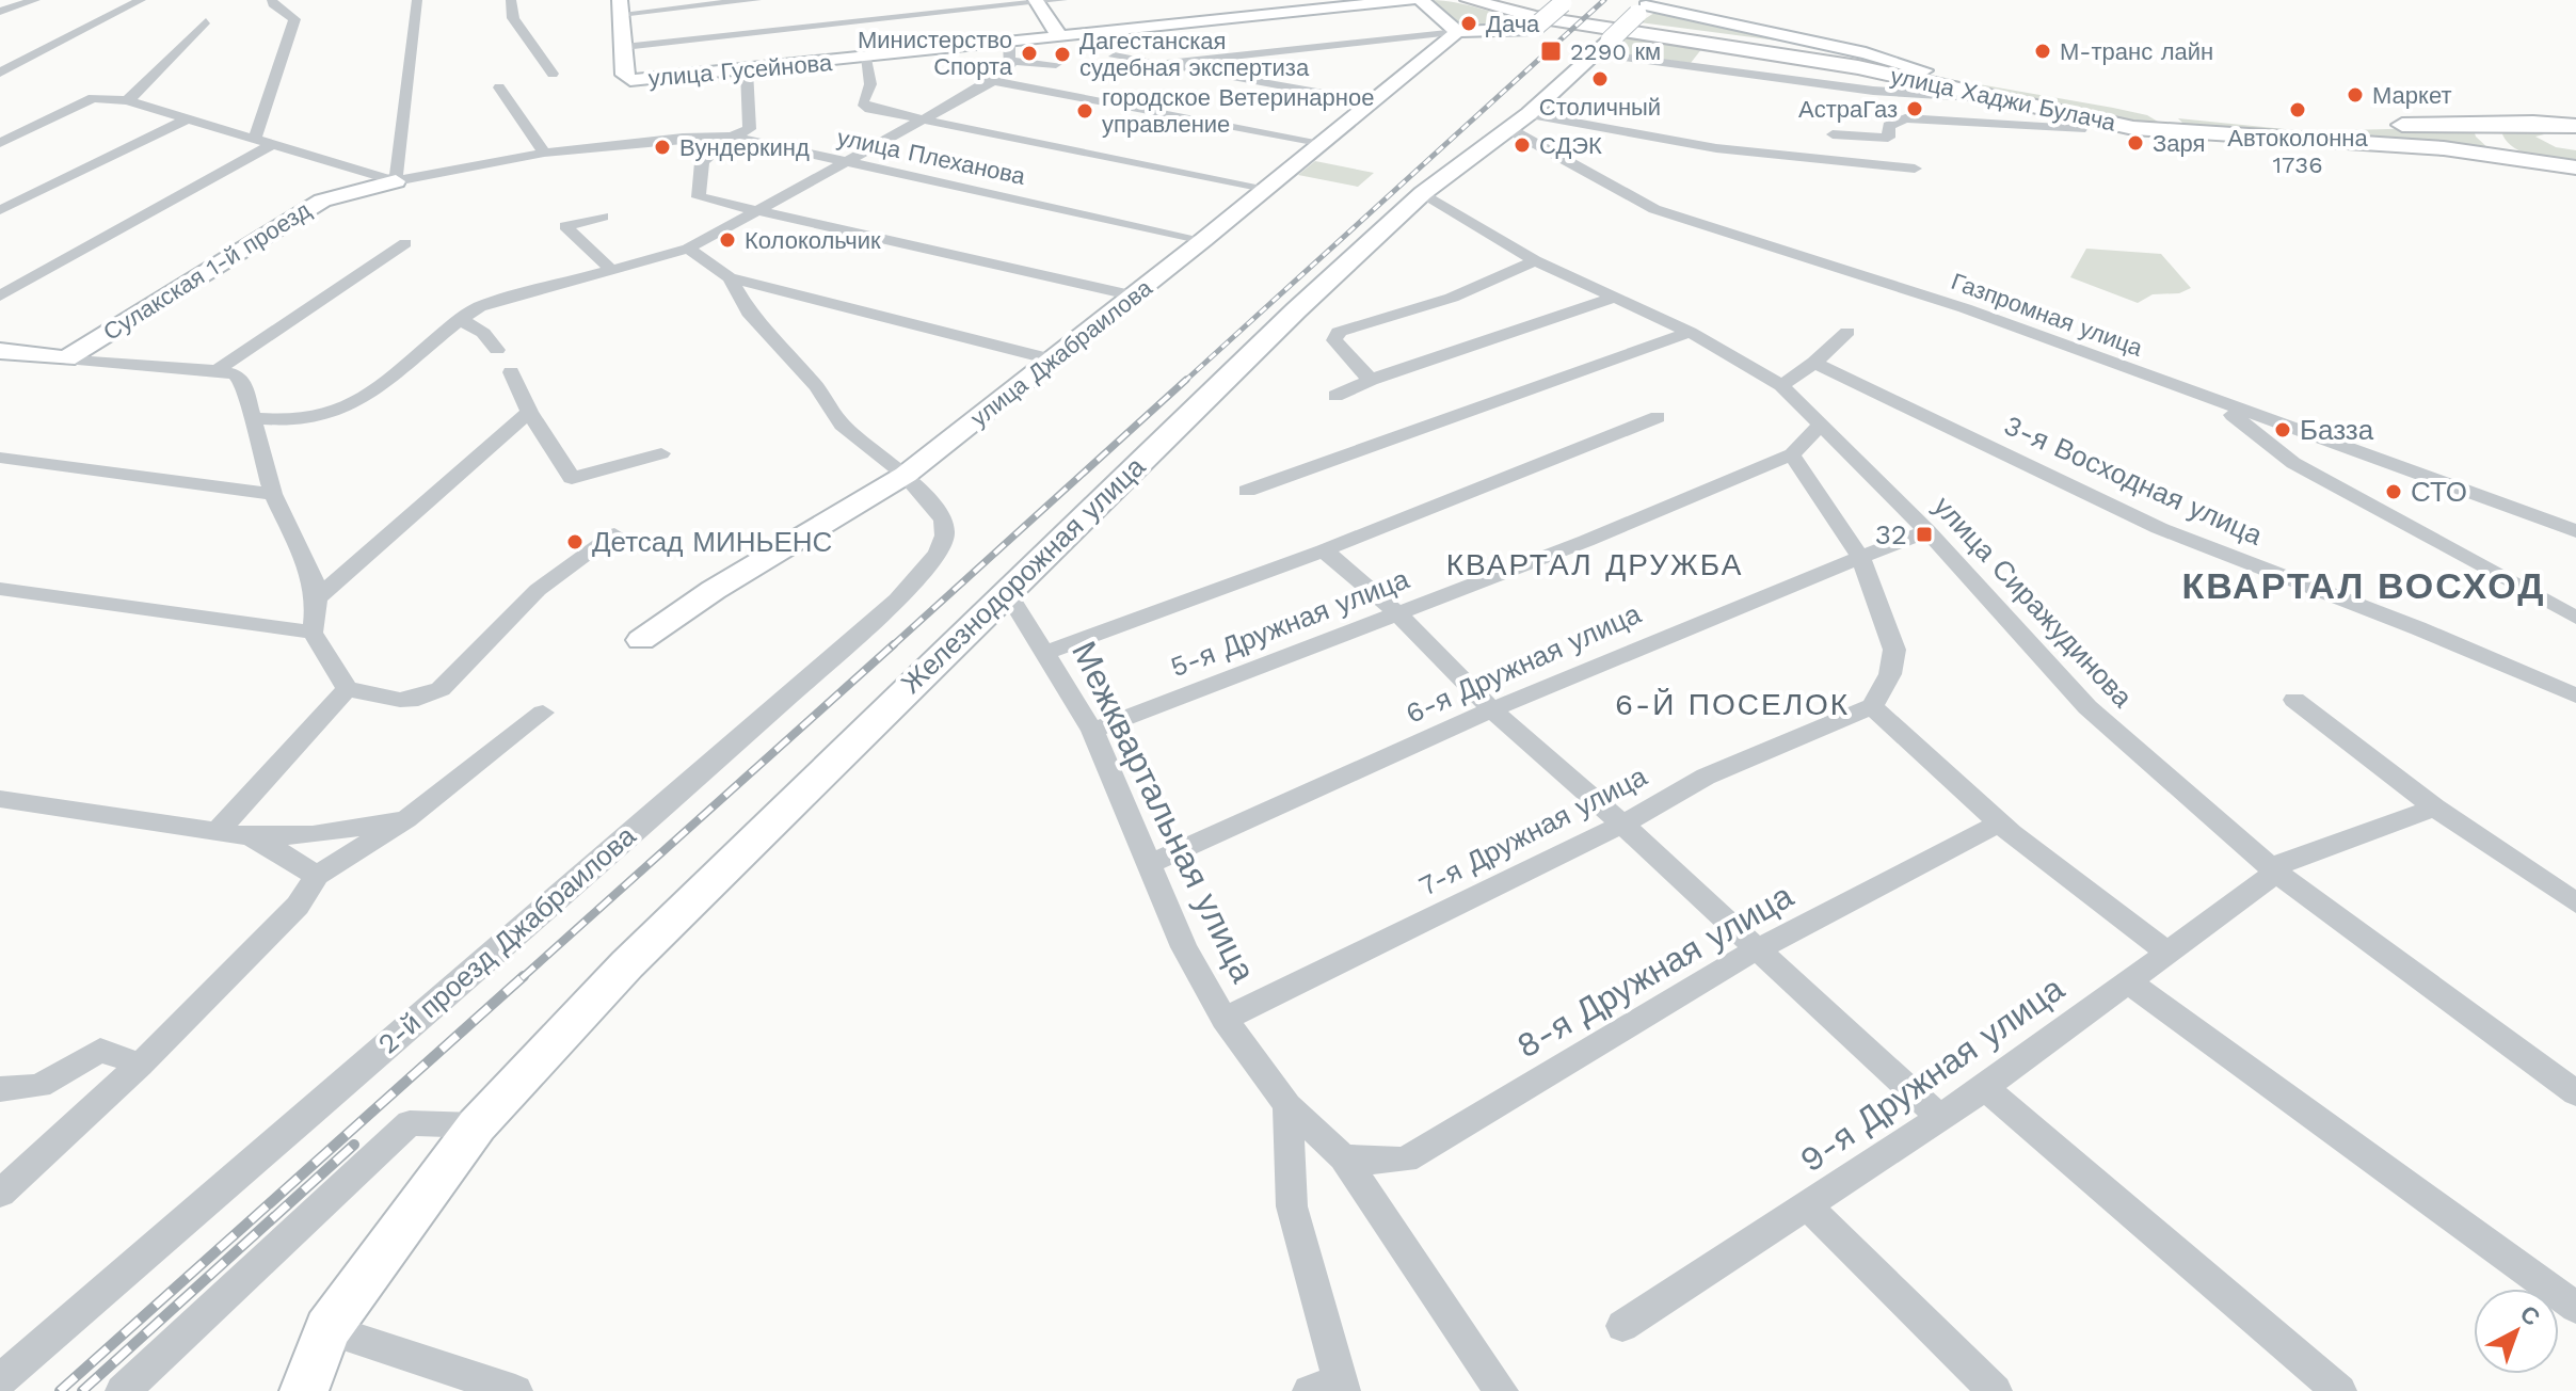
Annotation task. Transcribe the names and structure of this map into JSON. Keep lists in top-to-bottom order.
{
  "streets": {
    "main road": ["улица Хаджи Булача"],
    "street": [
      "улица Гусейнова",
      "улица Плеханова",
      "Сулакская 1-й проезд",
      "Газпромная улица",
      "улица Джабраилова",
      "3-я Восходная улица",
      "Железнодорожная улица",
      "улица Сиражудинова",
      "5-я Дружная улица",
      "6-я Дружная улица",
      "Межквартальная улица",
      "7-я Дружная улица",
      "2-й проезд Джабраилова",
      "8-я Дружная улица",
      "9-я Дружная улица"
    ]
  },
  "crossings": [
    ["улица Плеханова", "Сулакская 1-й проезд"],
    ["улица Плеханова", "улица Джабраилова"],
    ["Газпромная улица", "Железнодорожная улица"],
    ["улица Джабраилова", "2-й проезд Джабраилова"],
    ["Железнодорожная улица", "улица Сиражудинова"],
    ["Железнодорожная улица", "Межквартальная улица"],
    ["улица Сиражудинова", "6-я Дружная улица"],
    ["улица Сиражудинова", "9-я Дружная улица"],
    ["5-я Дружная улица", "Межквартальная улица"],
    ["6-я Дружная улица", "Межквартальная улица"],
    ["Межквартальная улица", "7-я Дружная улица"],
    ["Межквартальная улица", "8-я Дружная улица"]
  ],
  "districts": ["КВАРТАЛ ДРУЖБА", "КВАРТАЛ ВОСХОД", "6-Й ПОСЕЛОК"],
  "places": {
    "other": [
      "Дача",
      "М-транс лайн",
      "Министерство Спорта",
      "Дагестанская судебная экспертиза",
      "Столичный",
      "Маркет",
      "АстраГаз",
      "Автоколонна 1736",
      "городское Ветеринарное управление",
      "Заря",
      "СДЭК",
      "Вундеркинд",
      "Колокольчик",
      "Базза",
      "СТО",
      "Детсад МИНЬЕНС"
    ],
    "transit": ["2290 км", "32"]
  },
  "north": "top right"
}
